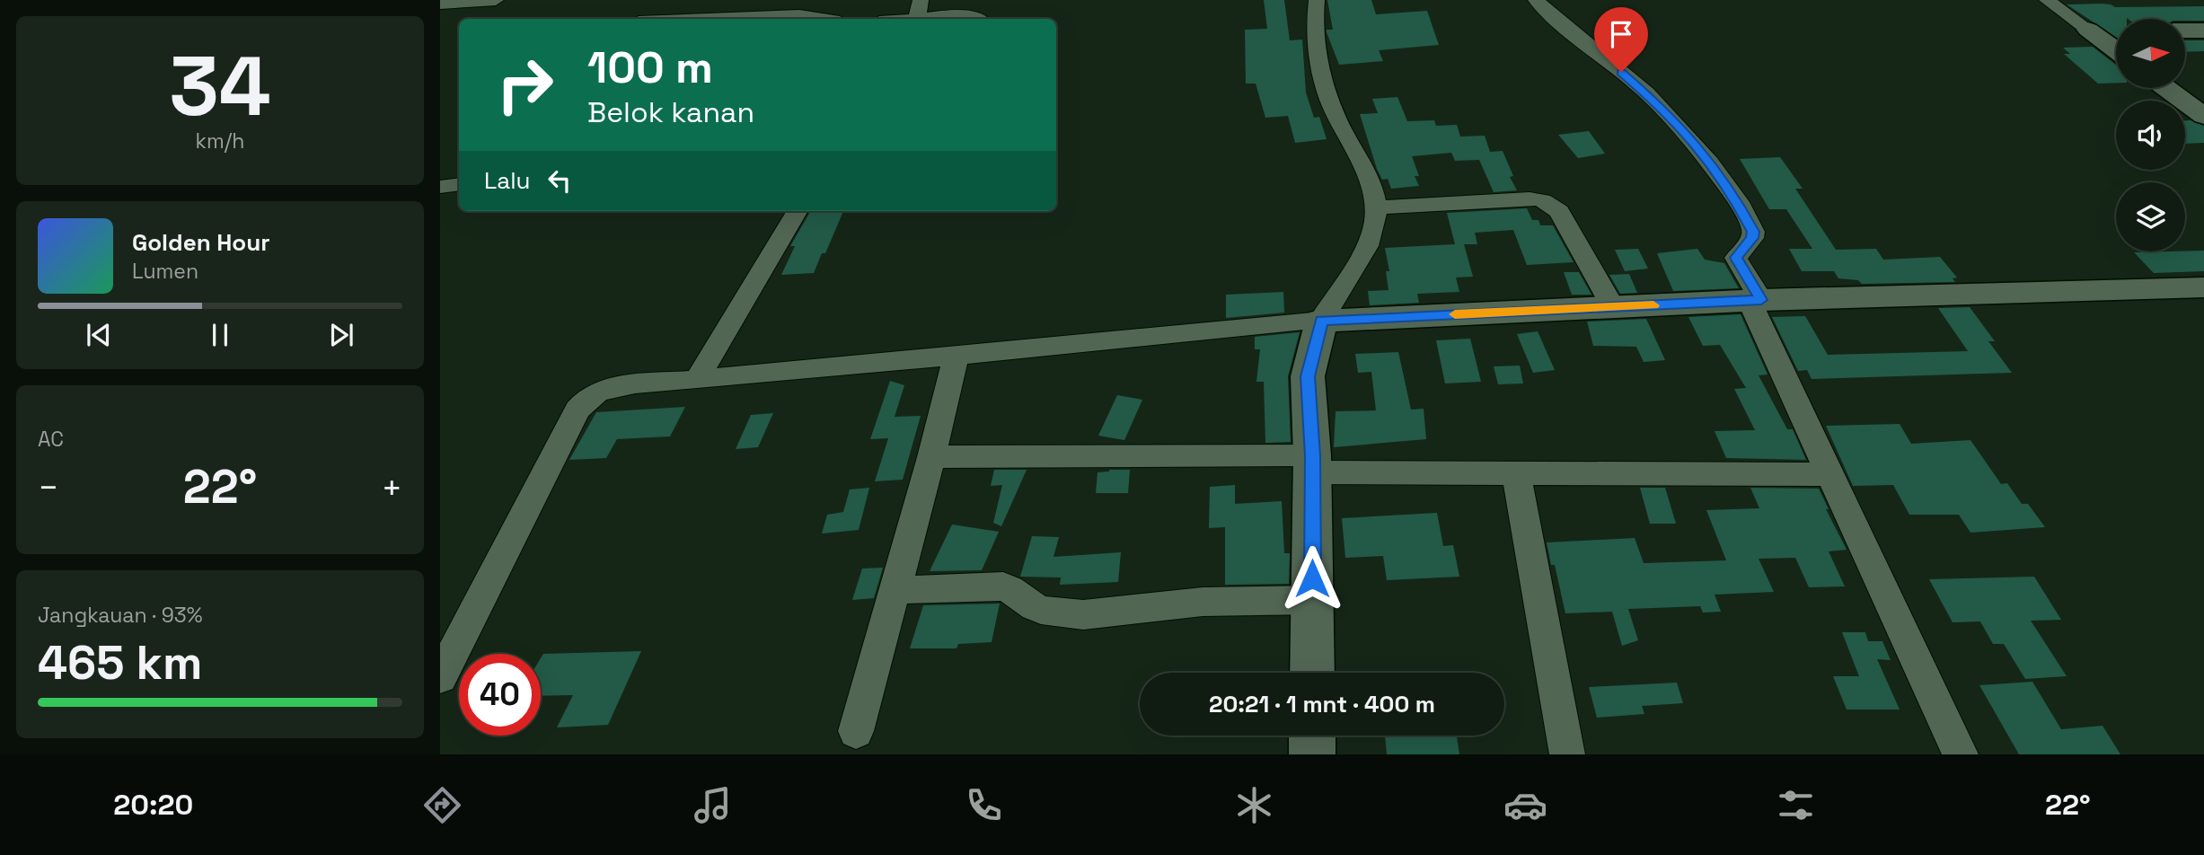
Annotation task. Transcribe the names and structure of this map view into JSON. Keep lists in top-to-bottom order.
{
  "north": "right",
  "page": {
    "tile": [
      ["34", "km/h"],
      "AC",
      ["Jangkauan · 93%", "465 km"]
    ],
    "turn": ["100 m", "Belok kanan"],
    "then": "Lalu",
    "song": ["Golden Hour", "Lumen"],
    "heat": ["−", "22°", "+"],
    "limit": "40",
    "trip": "20:21 · 1 mnt · 400 m",
    "tabs": ["20:20", "22°"]
  }
}
